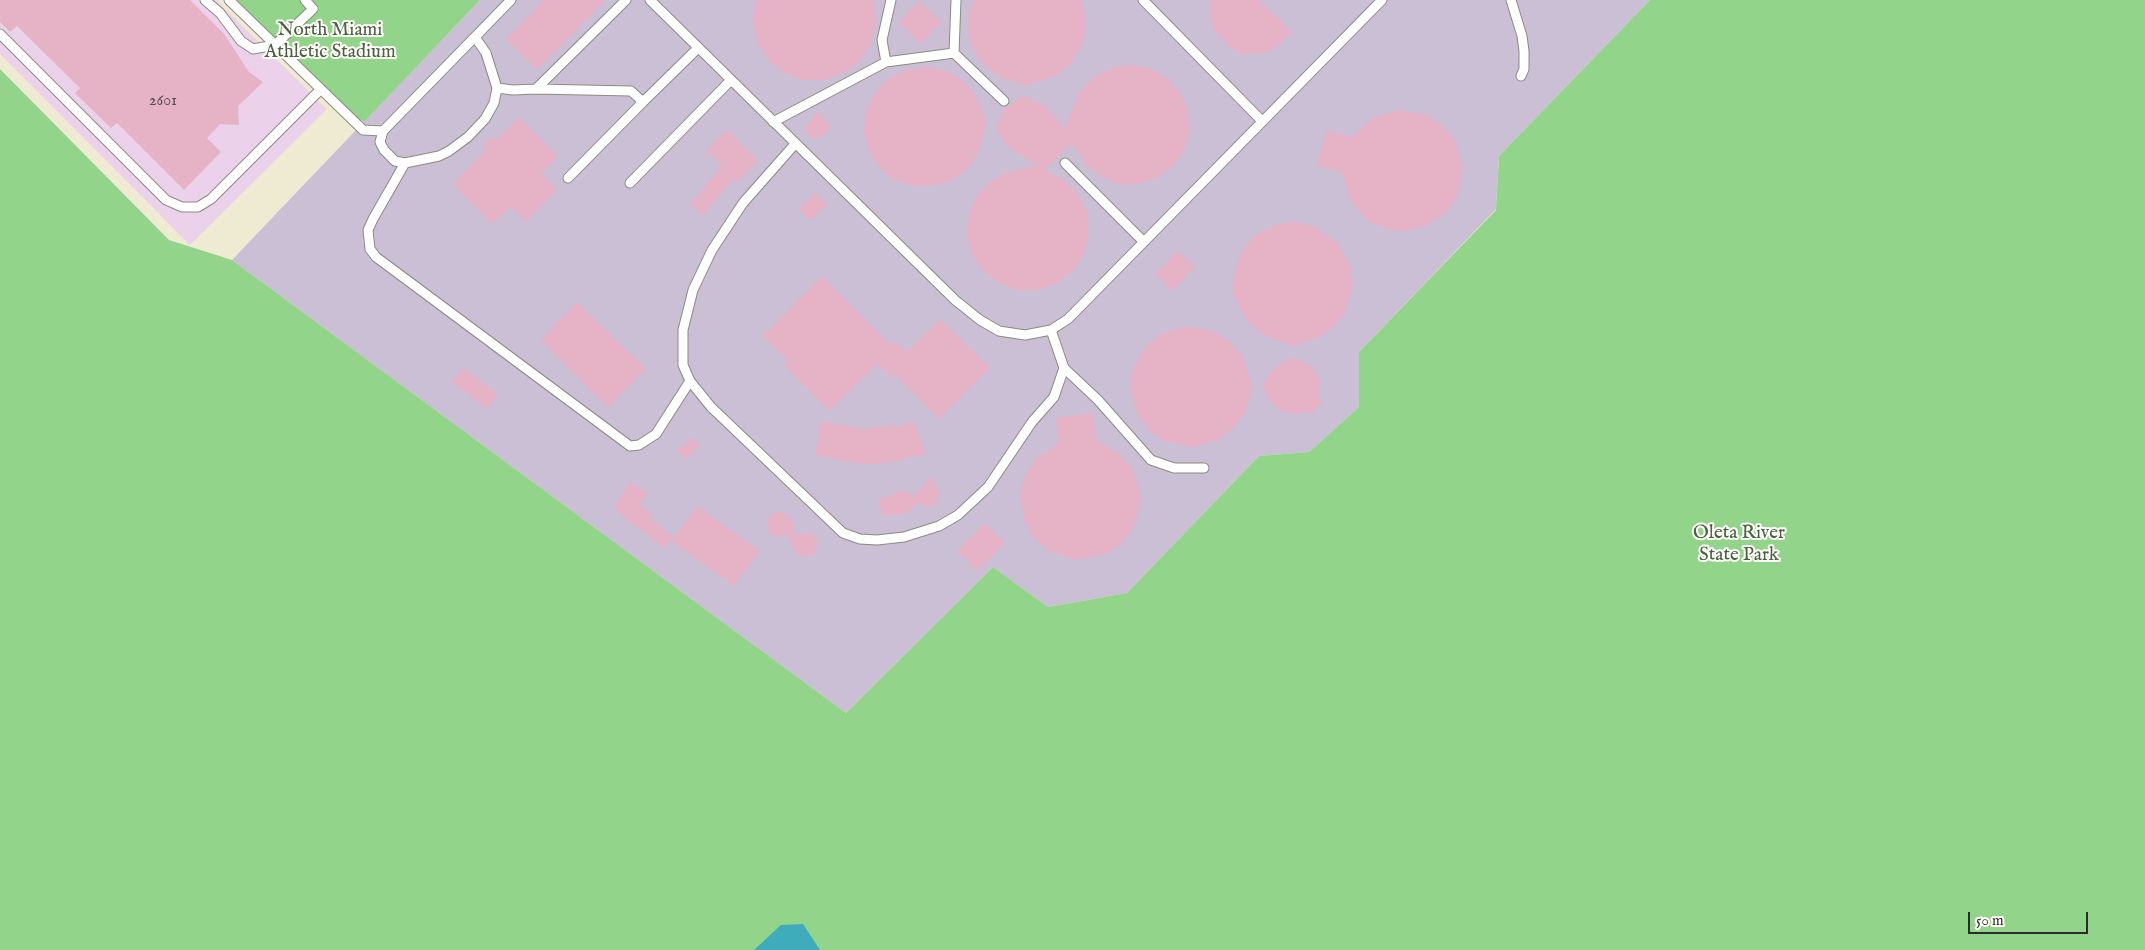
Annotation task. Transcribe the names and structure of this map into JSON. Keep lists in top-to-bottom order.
{
  "parks": ["North Miami Athletic Stadium", "Oleta River State Park"],
  "house_numbers": ["2601"],
  "scale_bar": "50 m"
}
